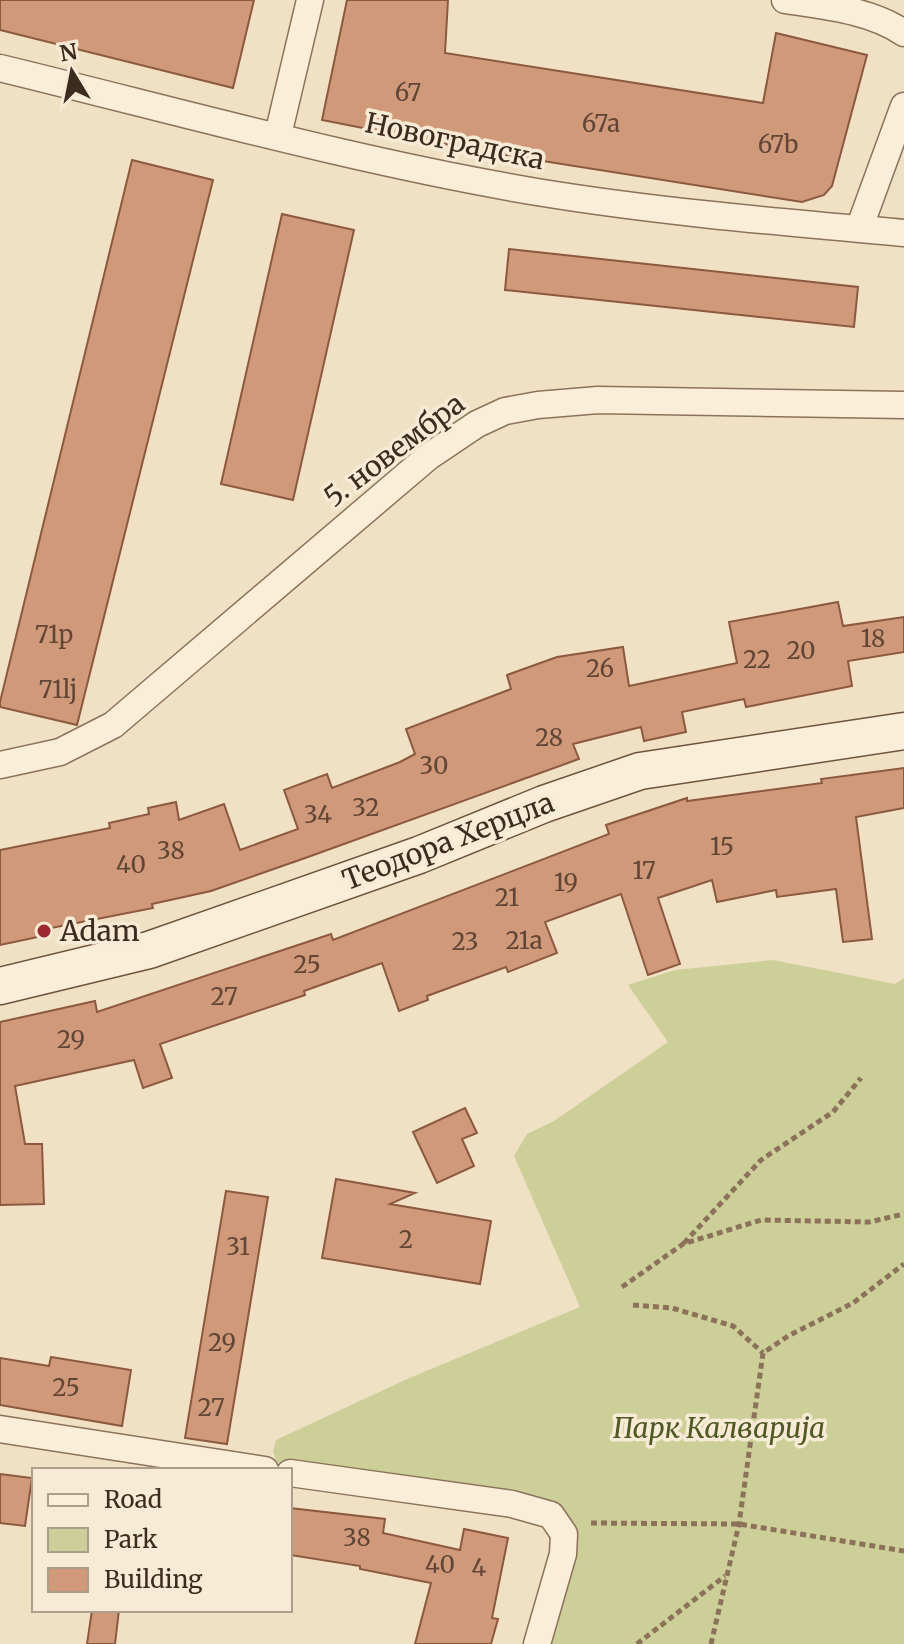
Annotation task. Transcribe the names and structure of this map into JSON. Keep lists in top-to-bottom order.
{
  "streets": {
    "main road": ["Теодора Херцла"],
    "street": ["Новоградска", "5. новембра"]
  },
  "parks": ["Парк Калварија"],
  "places": ["Adam"],
  "house_numbers": [
    "67",
    "67a",
    "67b",
    "71p",
    "18",
    "20",
    "22",
    "26",
    "71lj",
    "28",
    "30",
    "32",
    "34",
    "15",
    "38",
    "40",
    "17",
    "19",
    "21",
    "21a",
    "23",
    "25",
    "27",
    "29",
    "2",
    "31",
    "29",
    "25",
    "27",
    "38",
    "40",
    "4"
  ],
  "legend": ["Road", "Park", "Building"],
  "north": "top"
}
